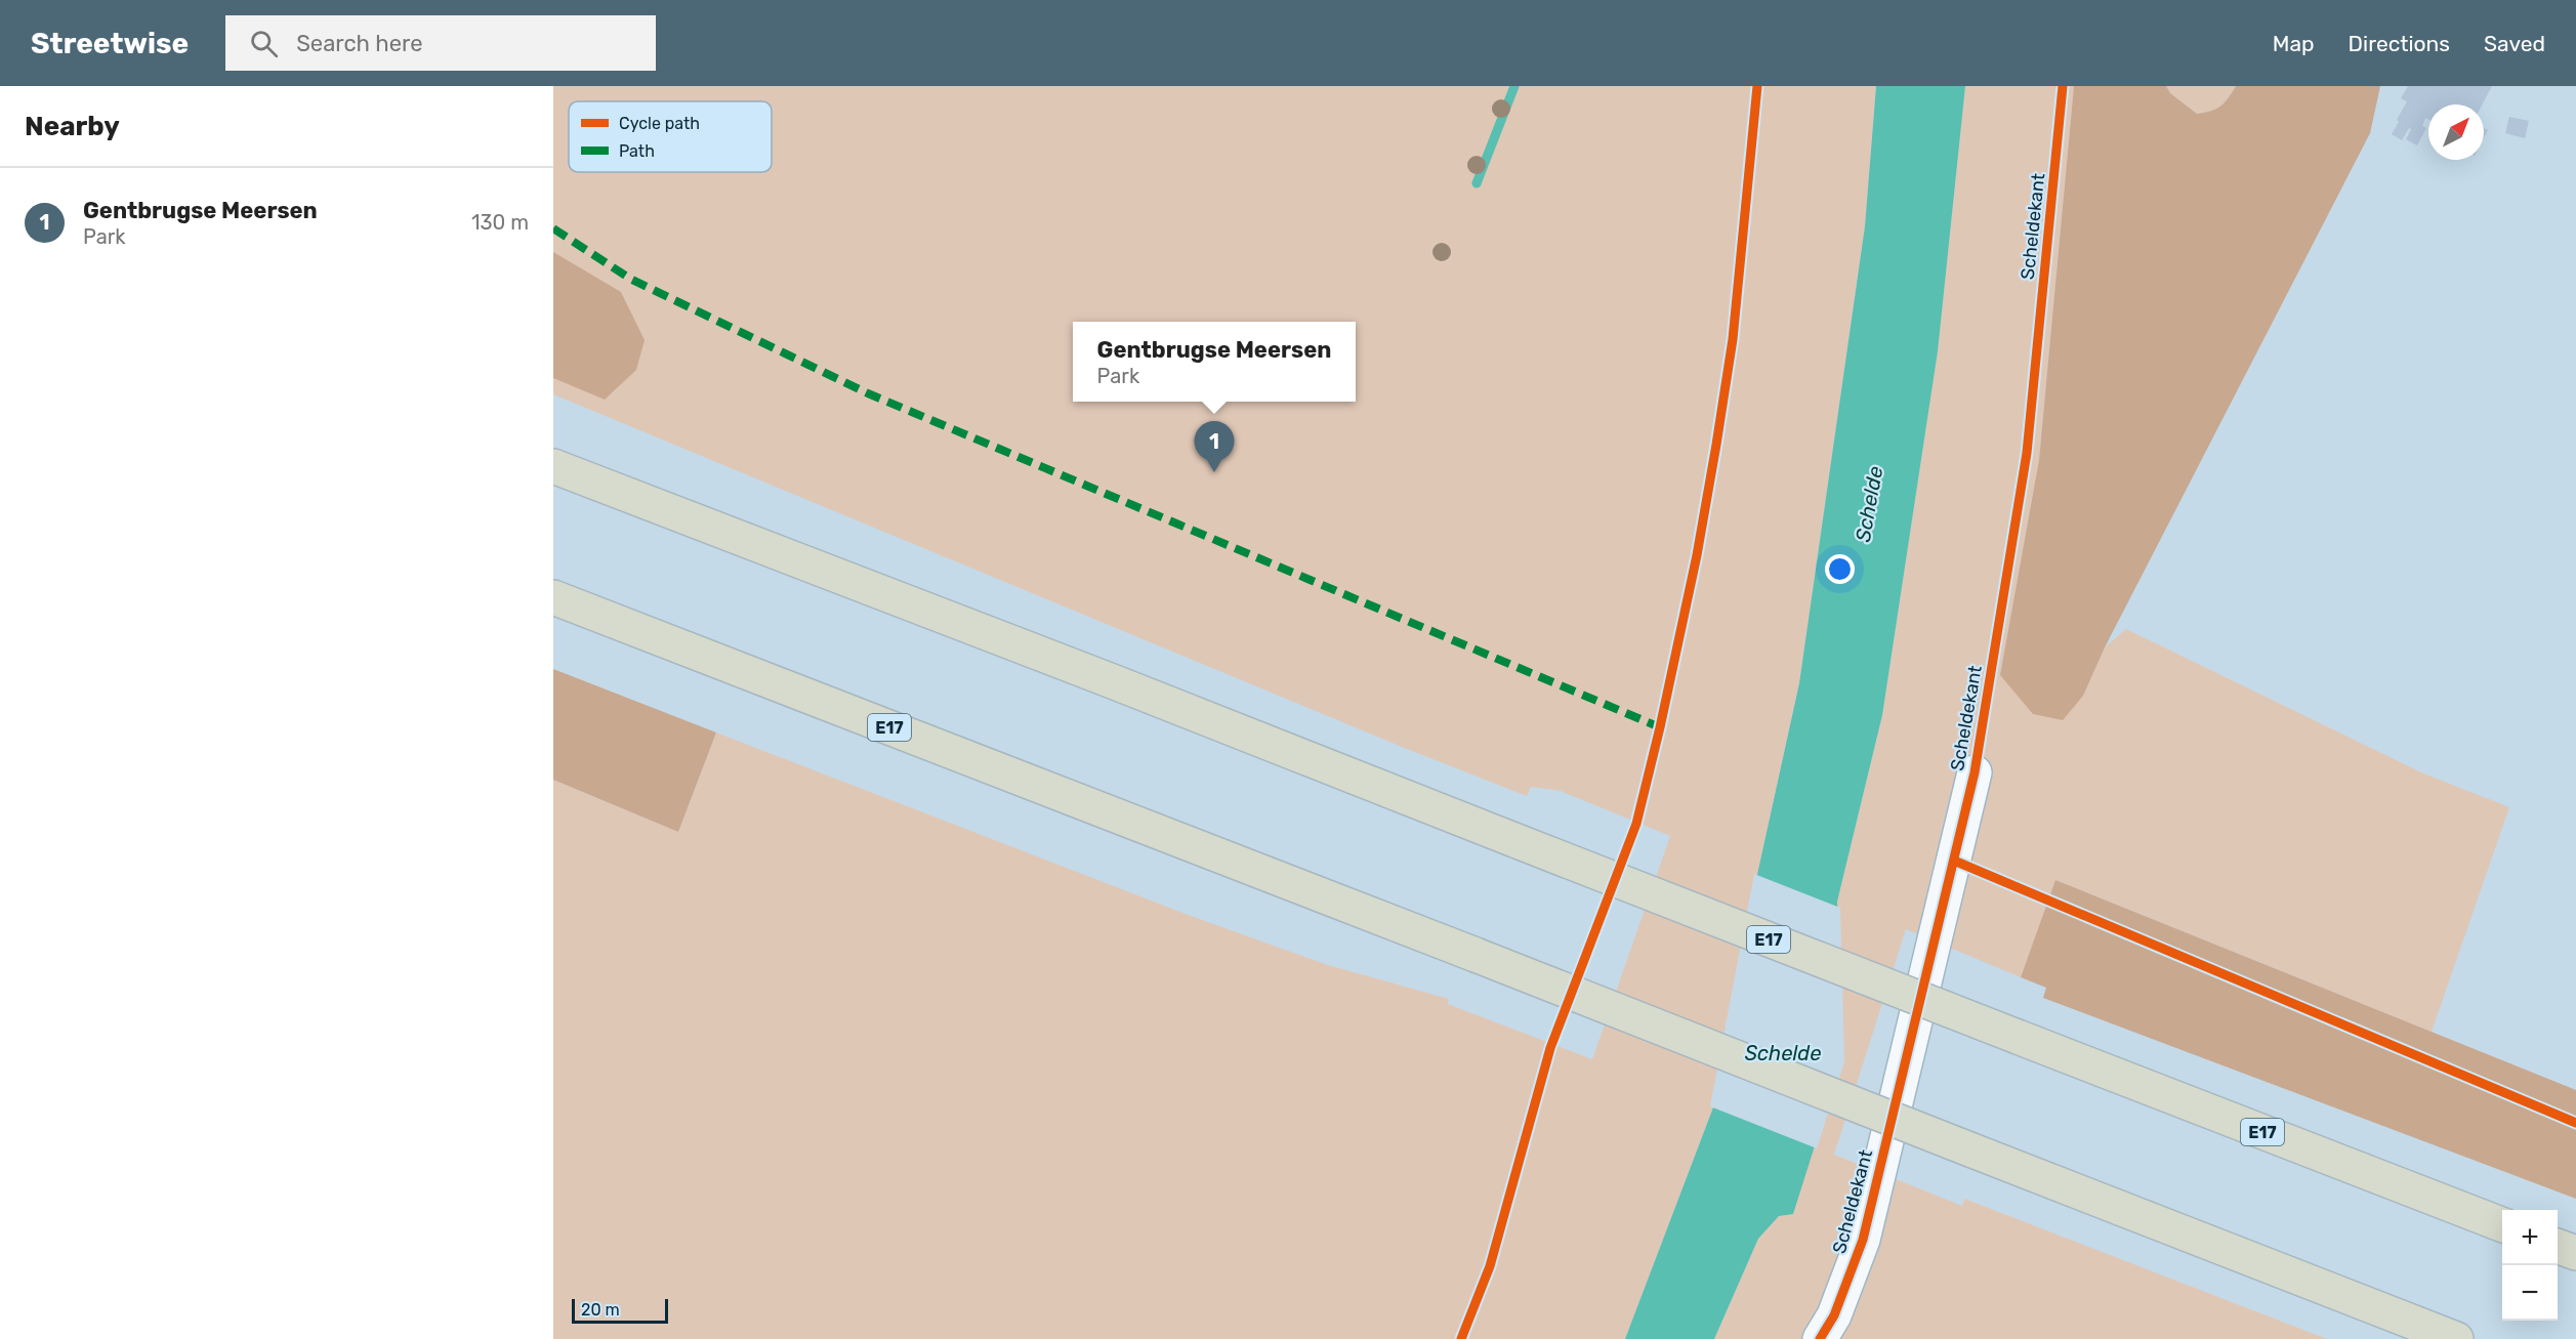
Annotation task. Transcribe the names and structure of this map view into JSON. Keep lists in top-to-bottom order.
{
  "streets": {
    "highway": ["E17"],
    "lane": ["Scheldekant"]
  },
  "water": ["Schelde"],
  "legend": ["Cycle path", "Path"],
  "scale_bar": "20 m",
  "north": "top right",
  "page": {
    "header": "Streetwise",
    "search": "Search here",
    "nav": ["Map", "Directions", "Saved"],
    "heading": "Nearby",
    "list": [
      {
        "mark": "1",
        "name": "Gentbrugse Meersen",
        "note": "Park",
        "value": "130 m"
      }
    ],
    "popup": ["Gentbrugse Meersen", "Park"],
    "pins": "1",
    "map_buttons": ["+", "−"],
    "scale": "20 m"
  }
}
